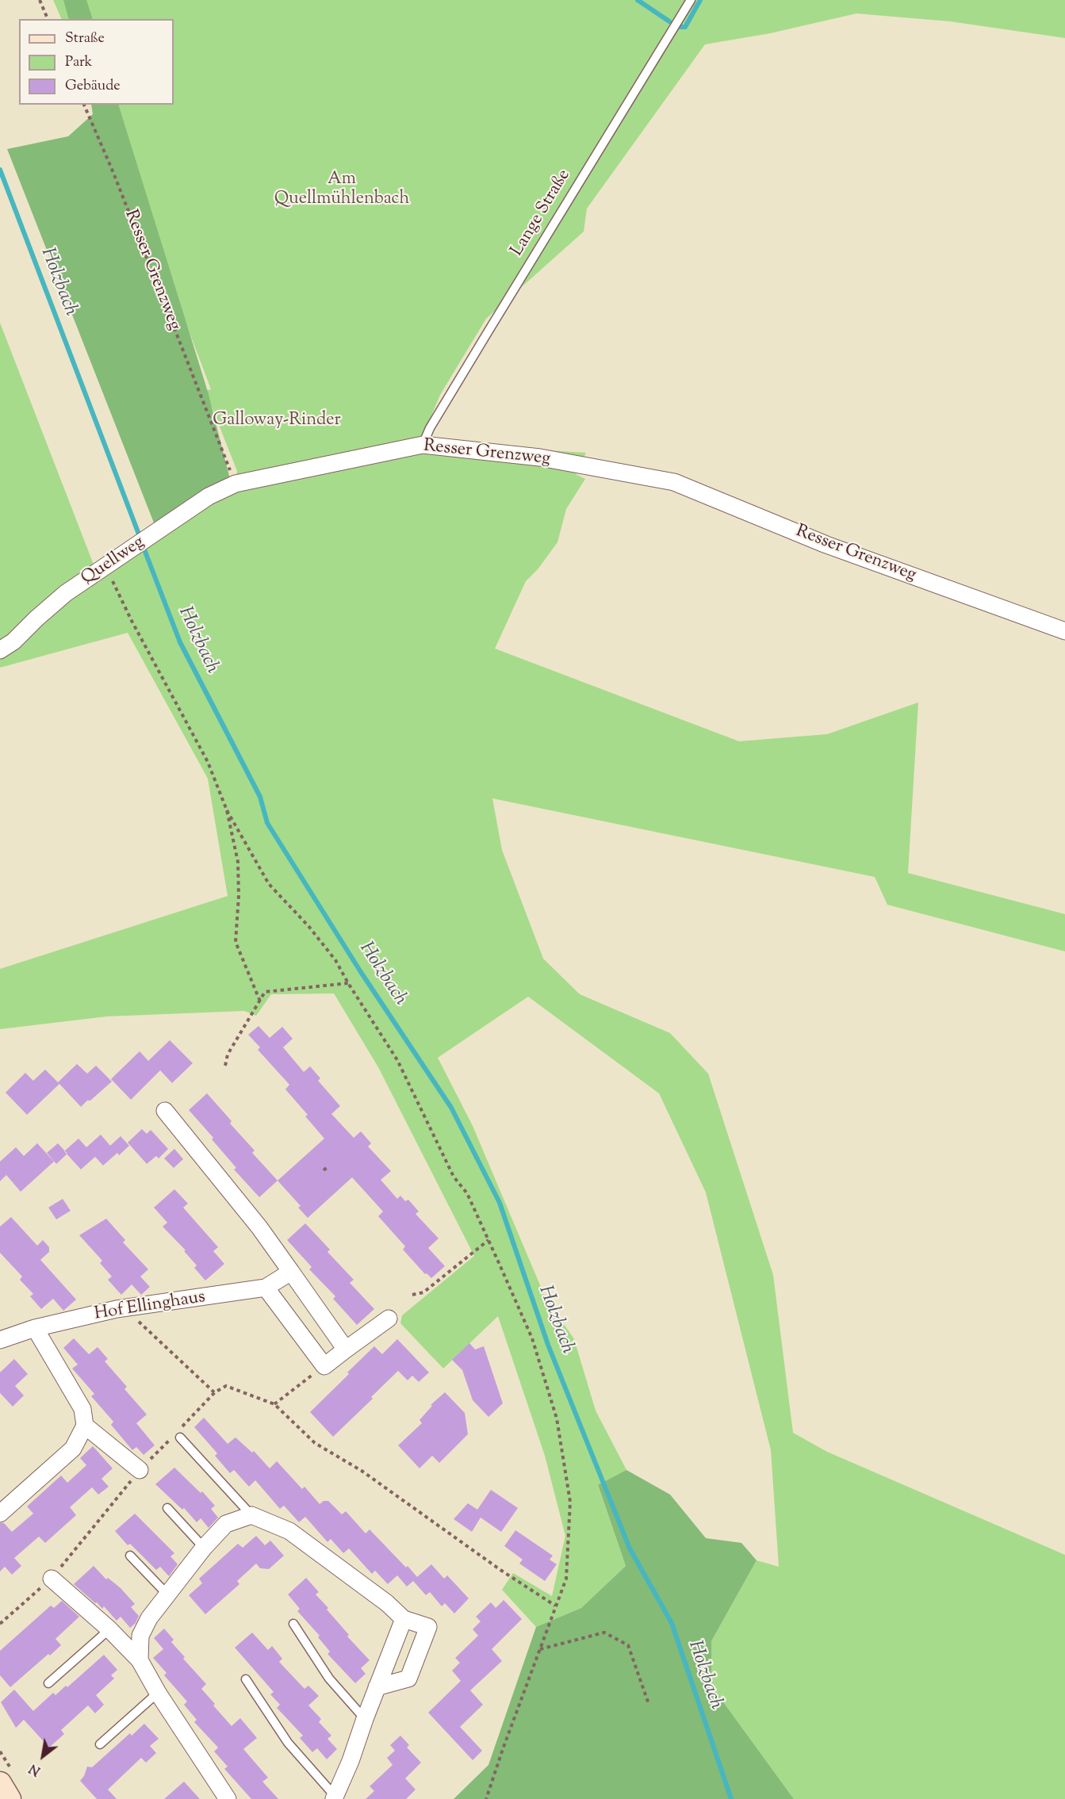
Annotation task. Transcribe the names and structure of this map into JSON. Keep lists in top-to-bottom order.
{
  "streets": {
    "street": ["Resser Grenzweg", "Quellweg", "Hof Ellinghaus"],
    "lane": ["Lange Straße"]
  },
  "crossings": [
    ["Lange Straße", "Resser Grenzweg"],
    ["Resser Grenzweg", "Quellweg"]
  ],
  "water": ["Holzbach"],
  "parks": ["Am Quellmühlenbach", "Galloway-Rinder"],
  "legend": ["Straße", "Park", "Gebäude"],
  "north": "bottom left"
}
